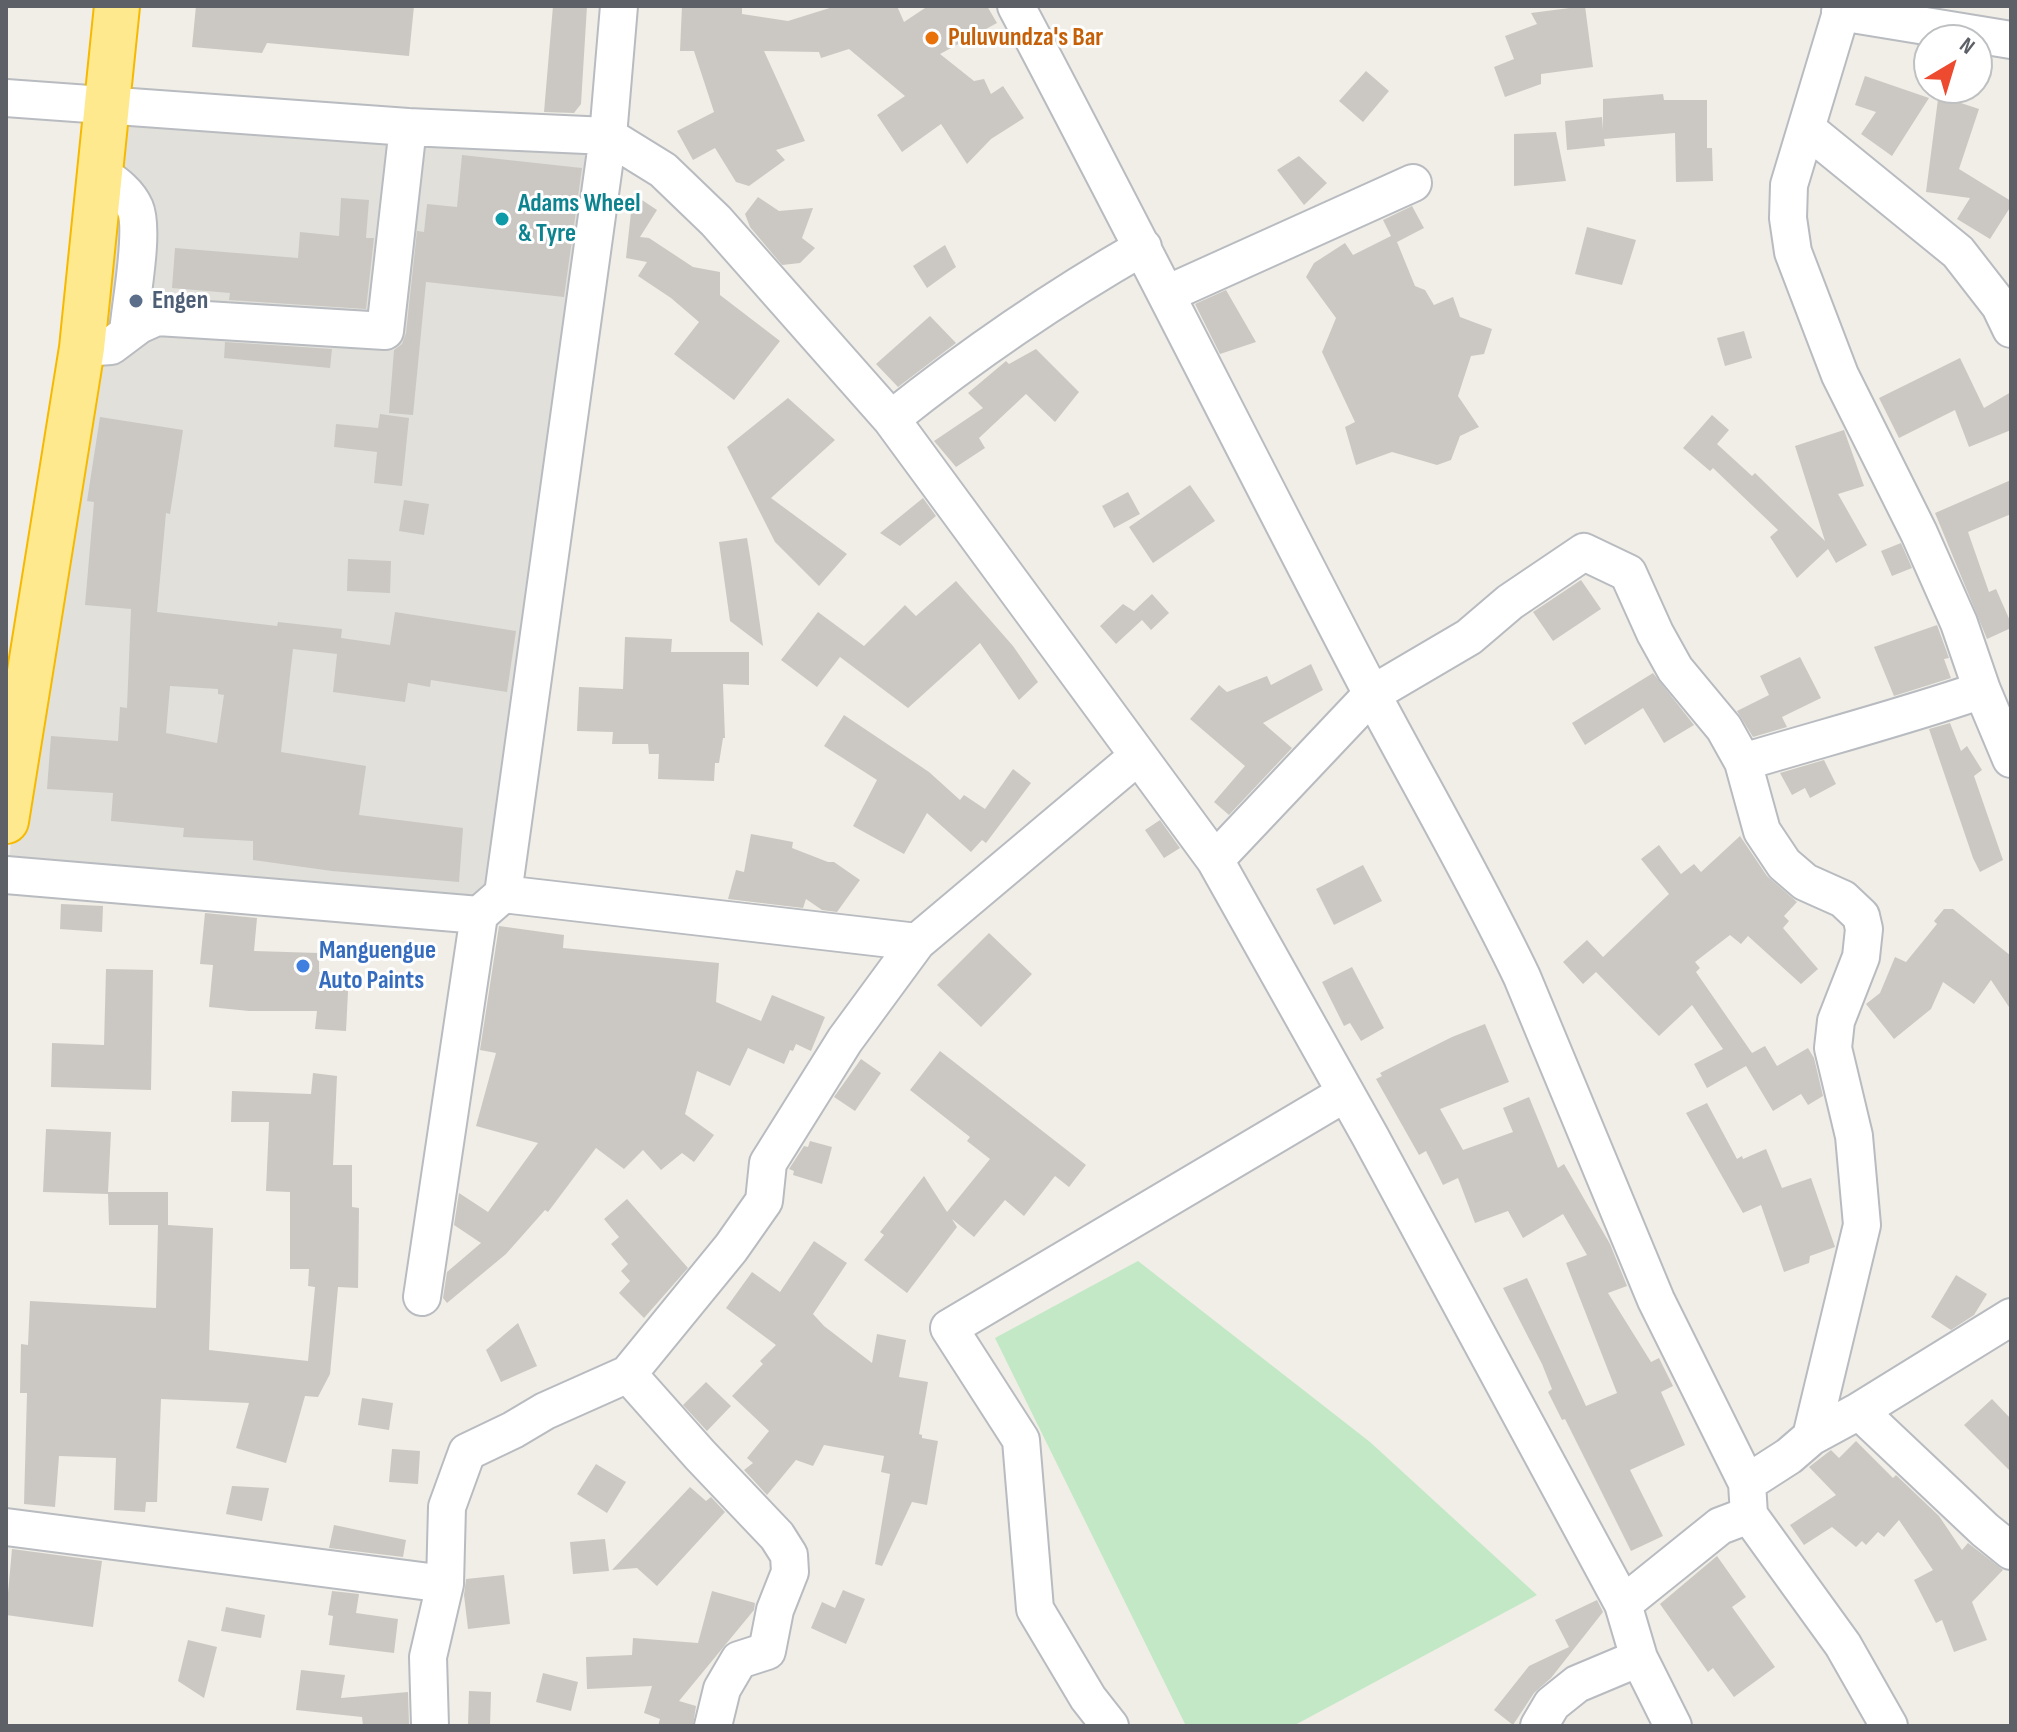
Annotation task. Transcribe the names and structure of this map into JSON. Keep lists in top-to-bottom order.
{
  "places": [
    "Puluvundza's Bar",
    "Adams Wheel & Tyre",
    "Engen",
    "Manguengue Auto Paints"
  ],
  "north": "top right"
}
